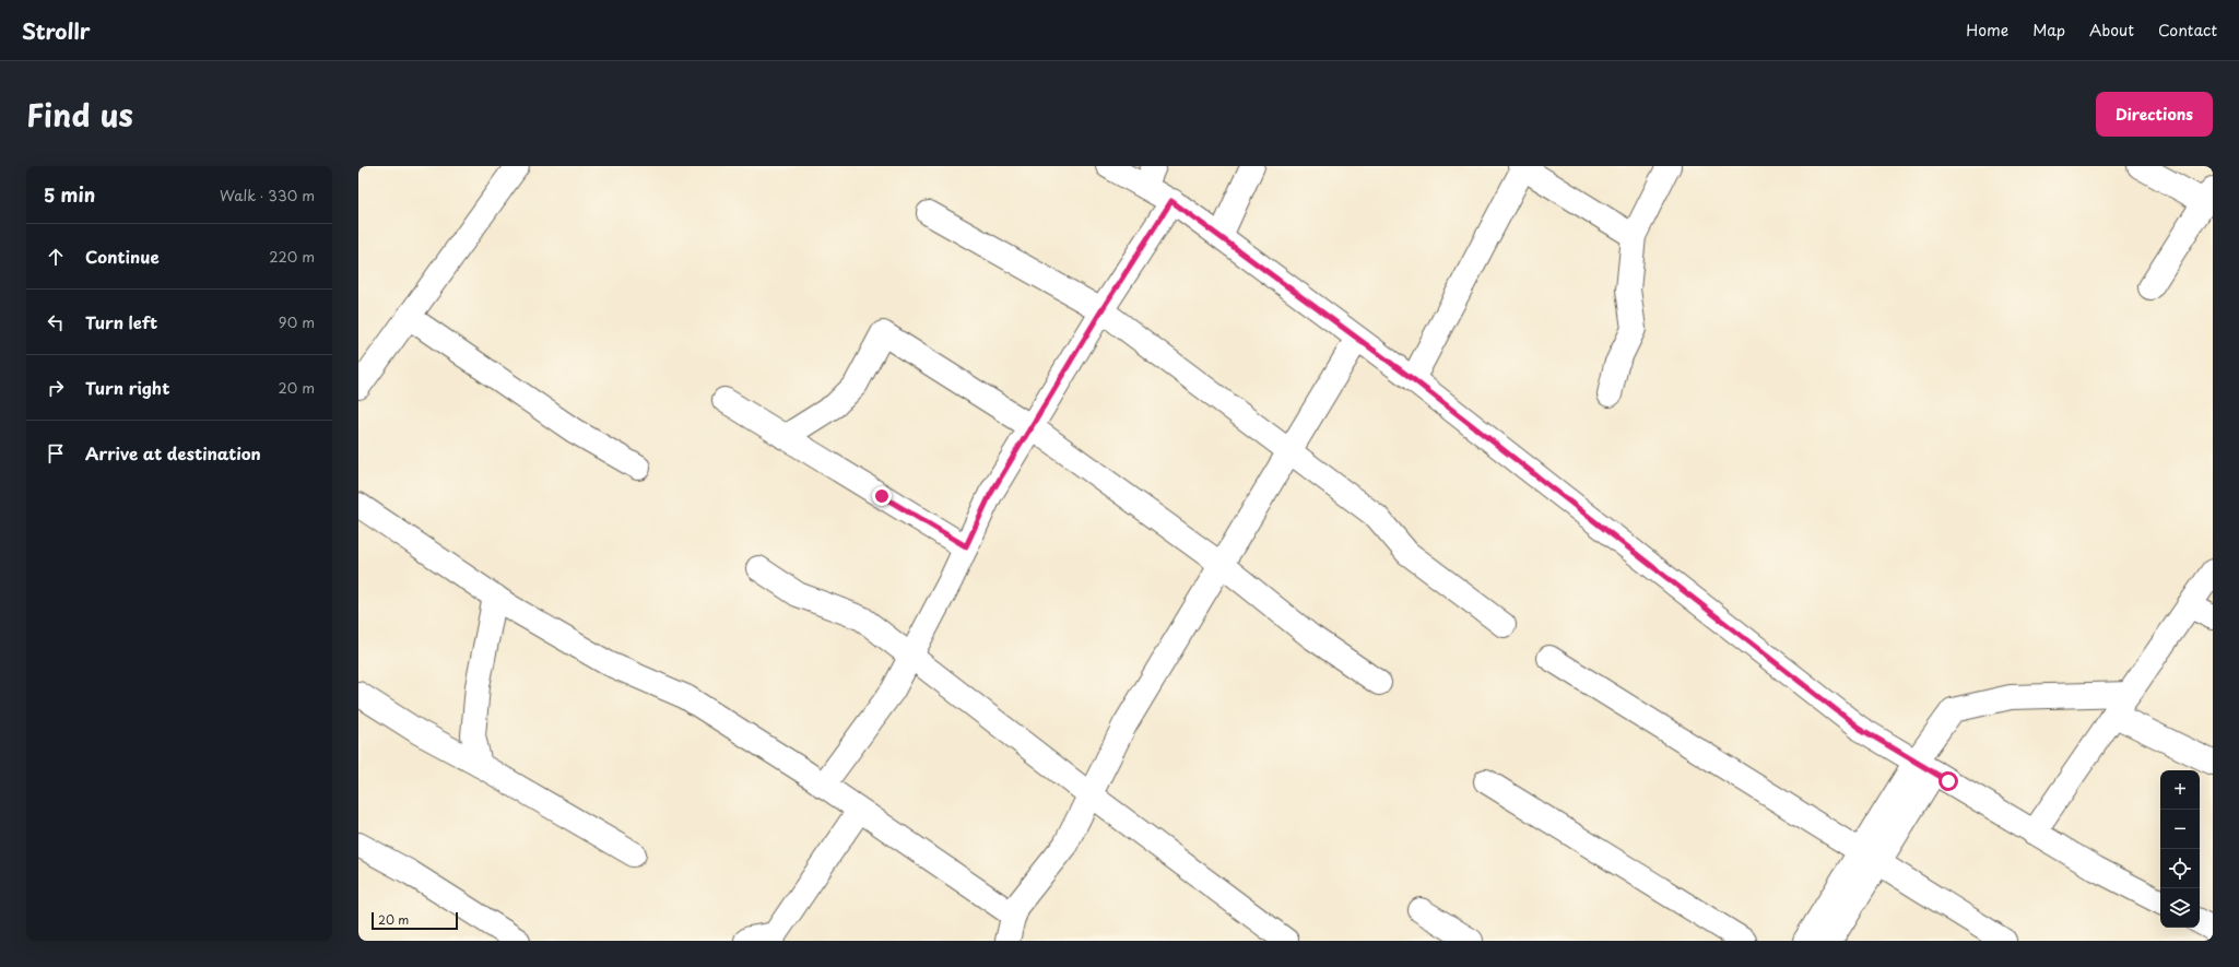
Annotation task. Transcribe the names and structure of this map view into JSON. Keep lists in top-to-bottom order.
{
  "scale_bar": "20 m",
  "page": {
    "header": "Strollr",
    "nav": [
      "Home",
      "Map",
      "About",
      "Contact"
    ],
    "title": "Find us",
    "buttons": "Directions",
    "heading": ["5 min", "Walk · 330 m"],
    "list": [
      ["Continue", "220 m"],
      ["Turn left", "90 m"],
      ["Turn right", "20 m"],
      "Arrive at destination"
    ],
    "map_buttons": ["+", "−"],
    "scale": "20 m"
  }
}
